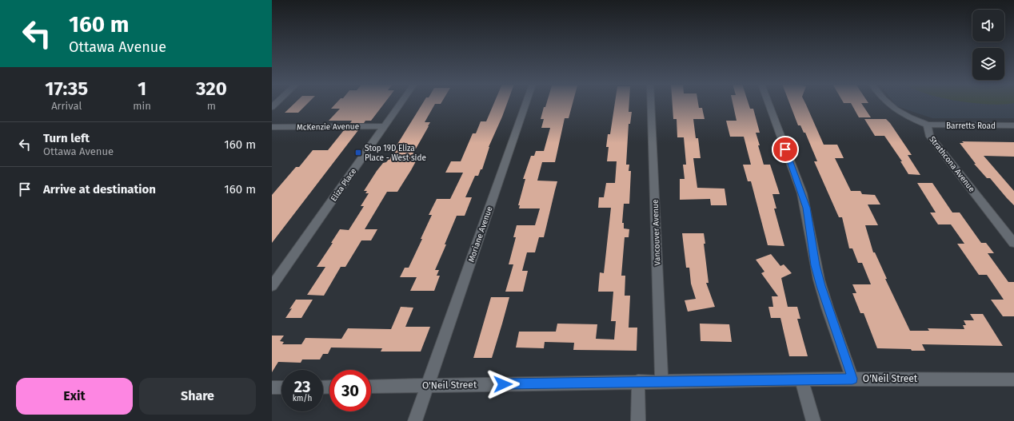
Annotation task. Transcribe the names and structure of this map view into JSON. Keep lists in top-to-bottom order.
{
  "streets": {
    "street": [
      "Barretts Road",
      "McKenzie Avenue",
      "Strathcona Avenue",
      "Eliza Place",
      "Vancouver Avenue",
      "Moriane Avenue",
      "O'Neil Street"
    ]
  },
  "crossings": [
    ["Barretts Road", "Strathcona Avenue"],
    ["McKenzie Avenue", "Eliza Place"],
    ["Vancouver Avenue", "O'Neil Street"],
    ["Moriane Avenue", "O'Neil Street"]
  ],
  "places": {
    "transit": ["Stop 19D Eliza Place - West side"]
  },
  "page": {
    "turn": ["160 m", "Ottawa Avenue"],
    "eta": [
      "17:35",
      "Arrival",
      "1",
      "min",
      "320",
      "m"
    ],
    "list": [
      {
        "name": "Turn left",
        "note": "Ottawa Avenue",
        "value": "160 m"
      },
      {
        "name": "Arrive at destination",
        "value": "160 m"
      }
    ],
    "speed": "23 km/h",
    "limit": "30",
    "buttons": ["Exit", "Share"]
  }
}
